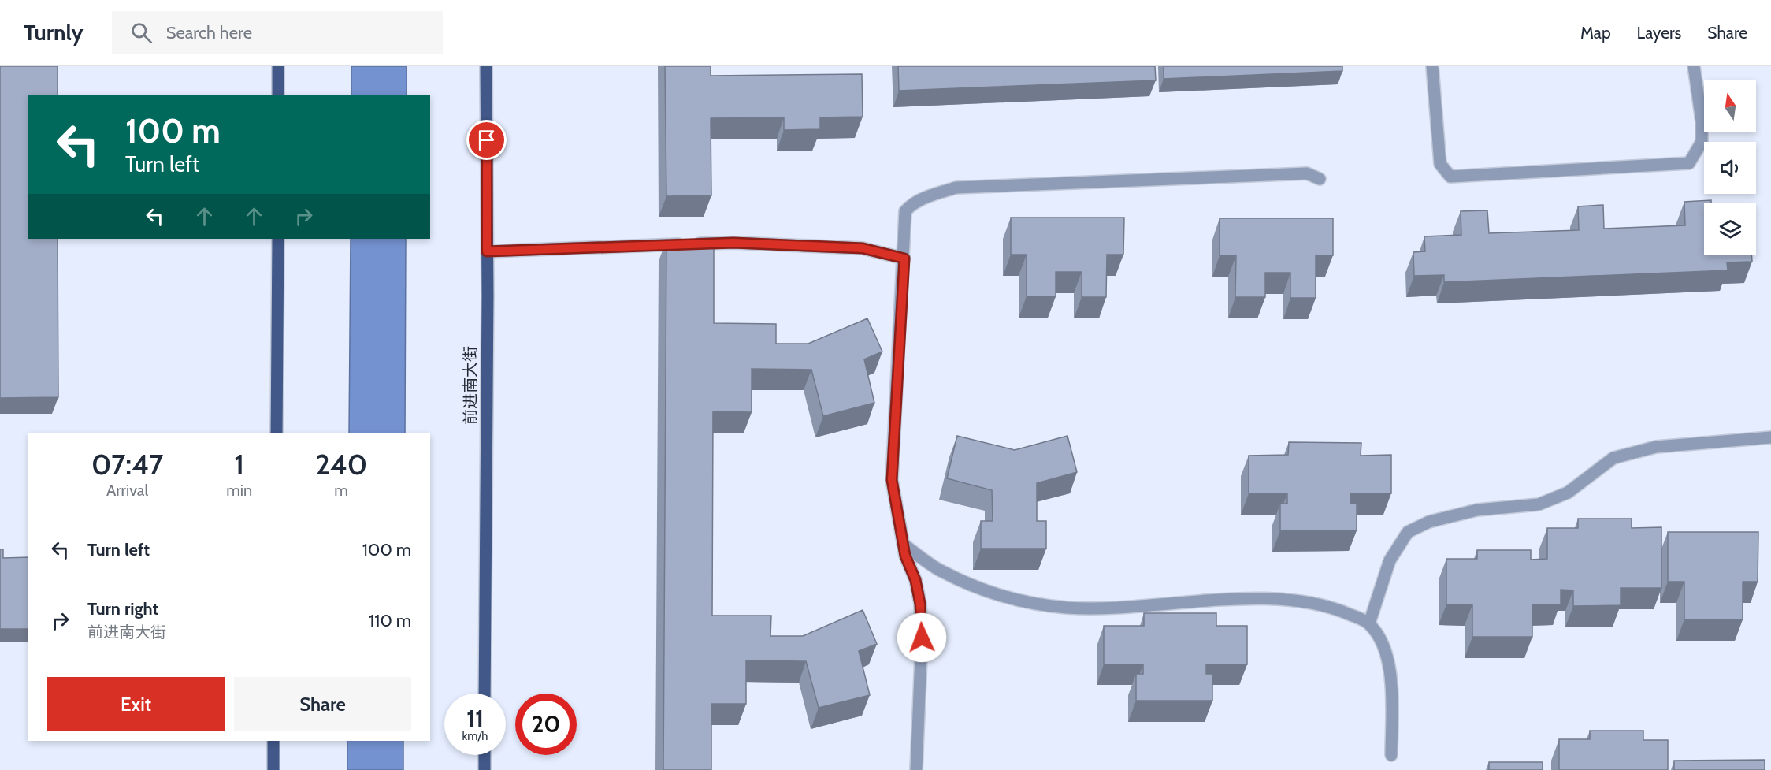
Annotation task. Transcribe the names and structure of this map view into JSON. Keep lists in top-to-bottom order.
{
  "streets": {
    "main road": ["前进南大街"]
  },
  "north": "top",
  "page": {
    "header": "Turnly",
    "search": "Search here",
    "nav": ["Map", "Layers", "Share"],
    "turn": ["100 m", "Turn left"],
    "eta": [
      "07:47",
      "Arrival",
      "1",
      "min",
      "240",
      "m"
    ],
    "list": [
      {
        "name": "Turn left",
        "value": "100 m"
      },
      {
        "name": "Turn right",
        "note": "前进南大街",
        "value": "110 m"
      }
    ],
    "buttons": ["Exit", "Share"],
    "speed": "11 km/h",
    "limit": "20"
  }
}
